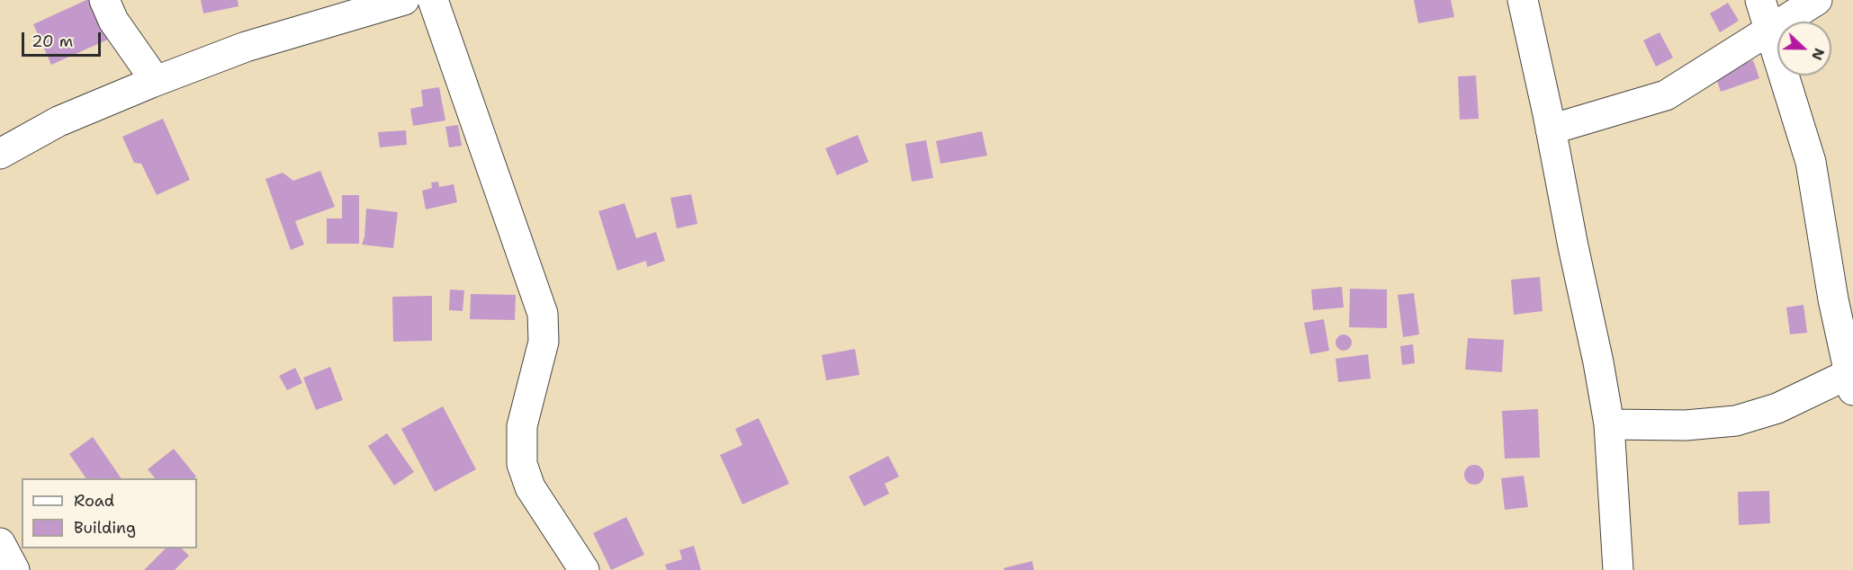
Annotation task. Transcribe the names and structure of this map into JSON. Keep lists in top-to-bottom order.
{
  "legend": ["Road", "Building"],
  "scale_bar": "20 m",
  "north": "right"
}
